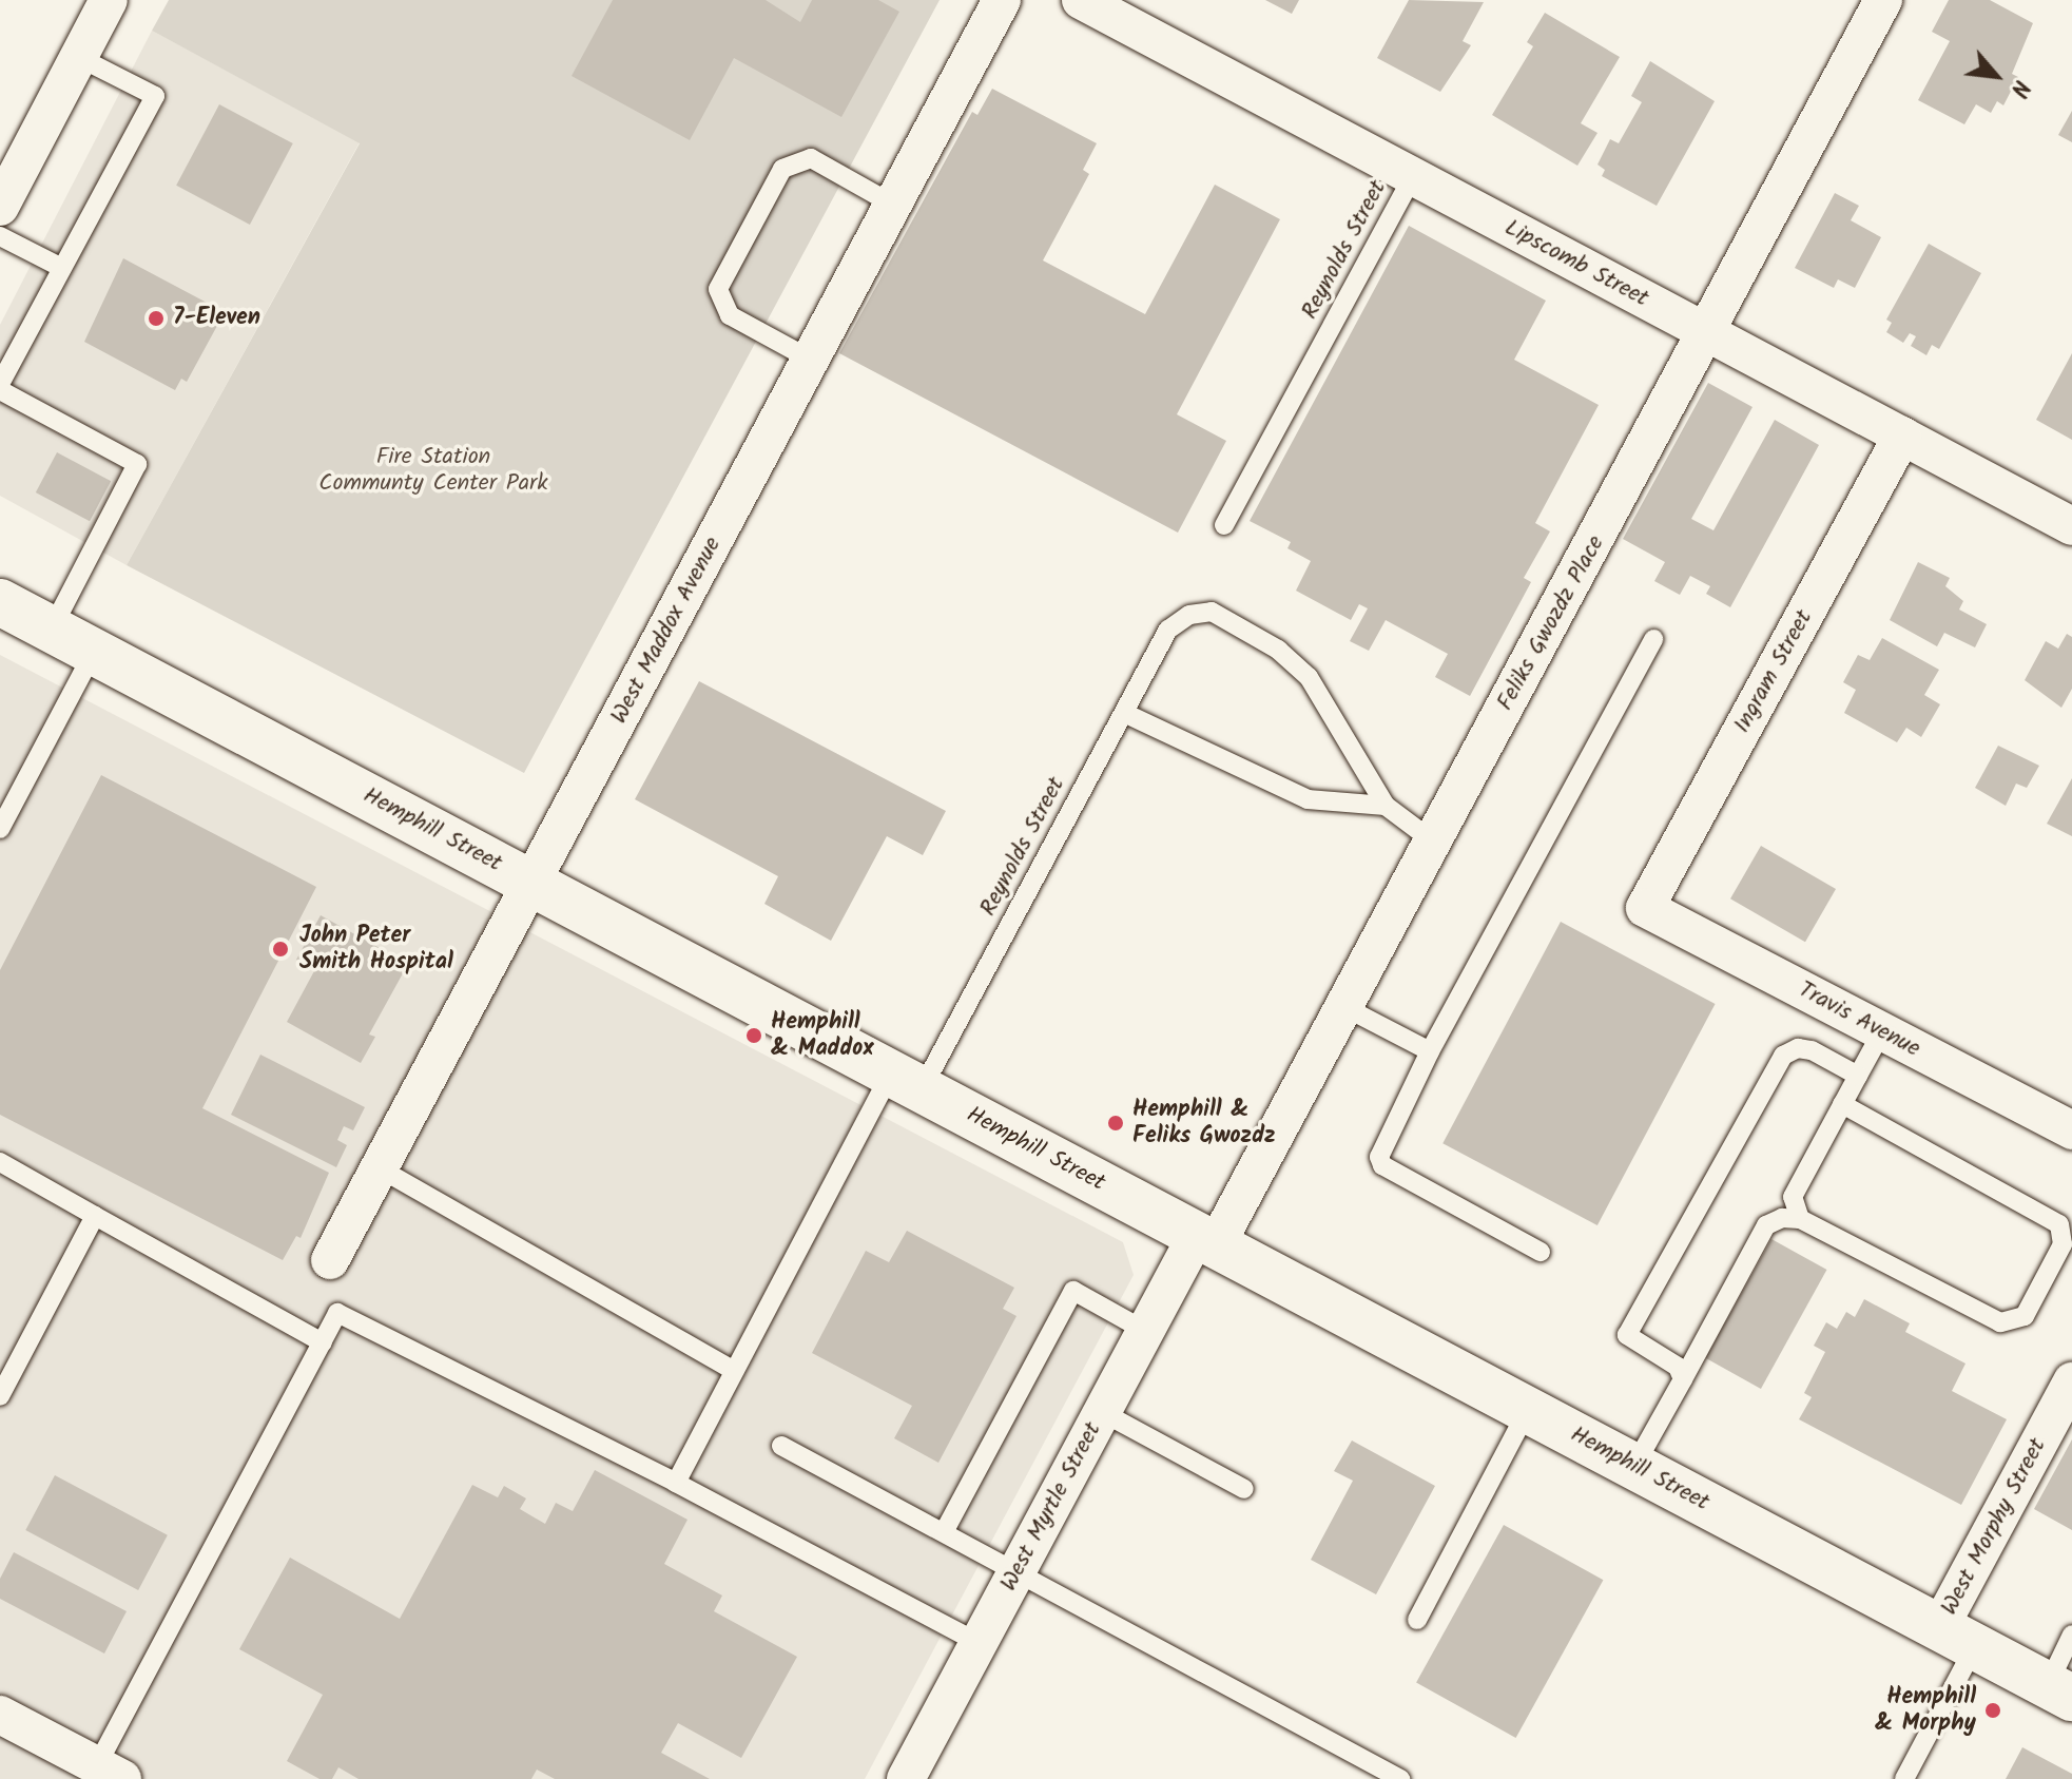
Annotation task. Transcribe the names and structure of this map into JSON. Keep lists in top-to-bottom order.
{
  "streets": {
    "main road": ["Hemphill Street"],
    "street": [
      "Lipscomb Street",
      "Feliks Gwozdz Place",
      "West Maddox Avenue",
      "Ingram Street",
      "Travis Avenue",
      "West Myrtle Street",
      "West Morphy Street"
    ],
    "lane": ["Reynolds Street"]
  },
  "crossings": [
    ["Reynolds Street", "Lipscomb Street"],
    ["Reynolds Street", "Hemphill Street"],
    ["Lipscomb Street", "Feliks Gwozdz Place"],
    ["Lipscomb Street", "Ingram Street"],
    ["Feliks Gwozdz Place", "Hemphill Street"],
    ["Feliks Gwozdz Place", "West Myrtle Street"],
    ["West Maddox Avenue", "Hemphill Street"],
    ["Ingram Street", "Travis Avenue"],
    ["Hemphill Street", "West Myrtle Street"],
    ["Hemphill Street", "West Morphy Street"]
  ],
  "parks": ["Fire Station Communty Center Park"],
  "places": [
    "7-Eleven",
    "John Peter Smith Hospital",
    "Hemphill & Maddox",
    "Hemphill & Feliks Gwozdz",
    "Hemphill & Morphy"
  ],
  "north": "bottom right"
}
